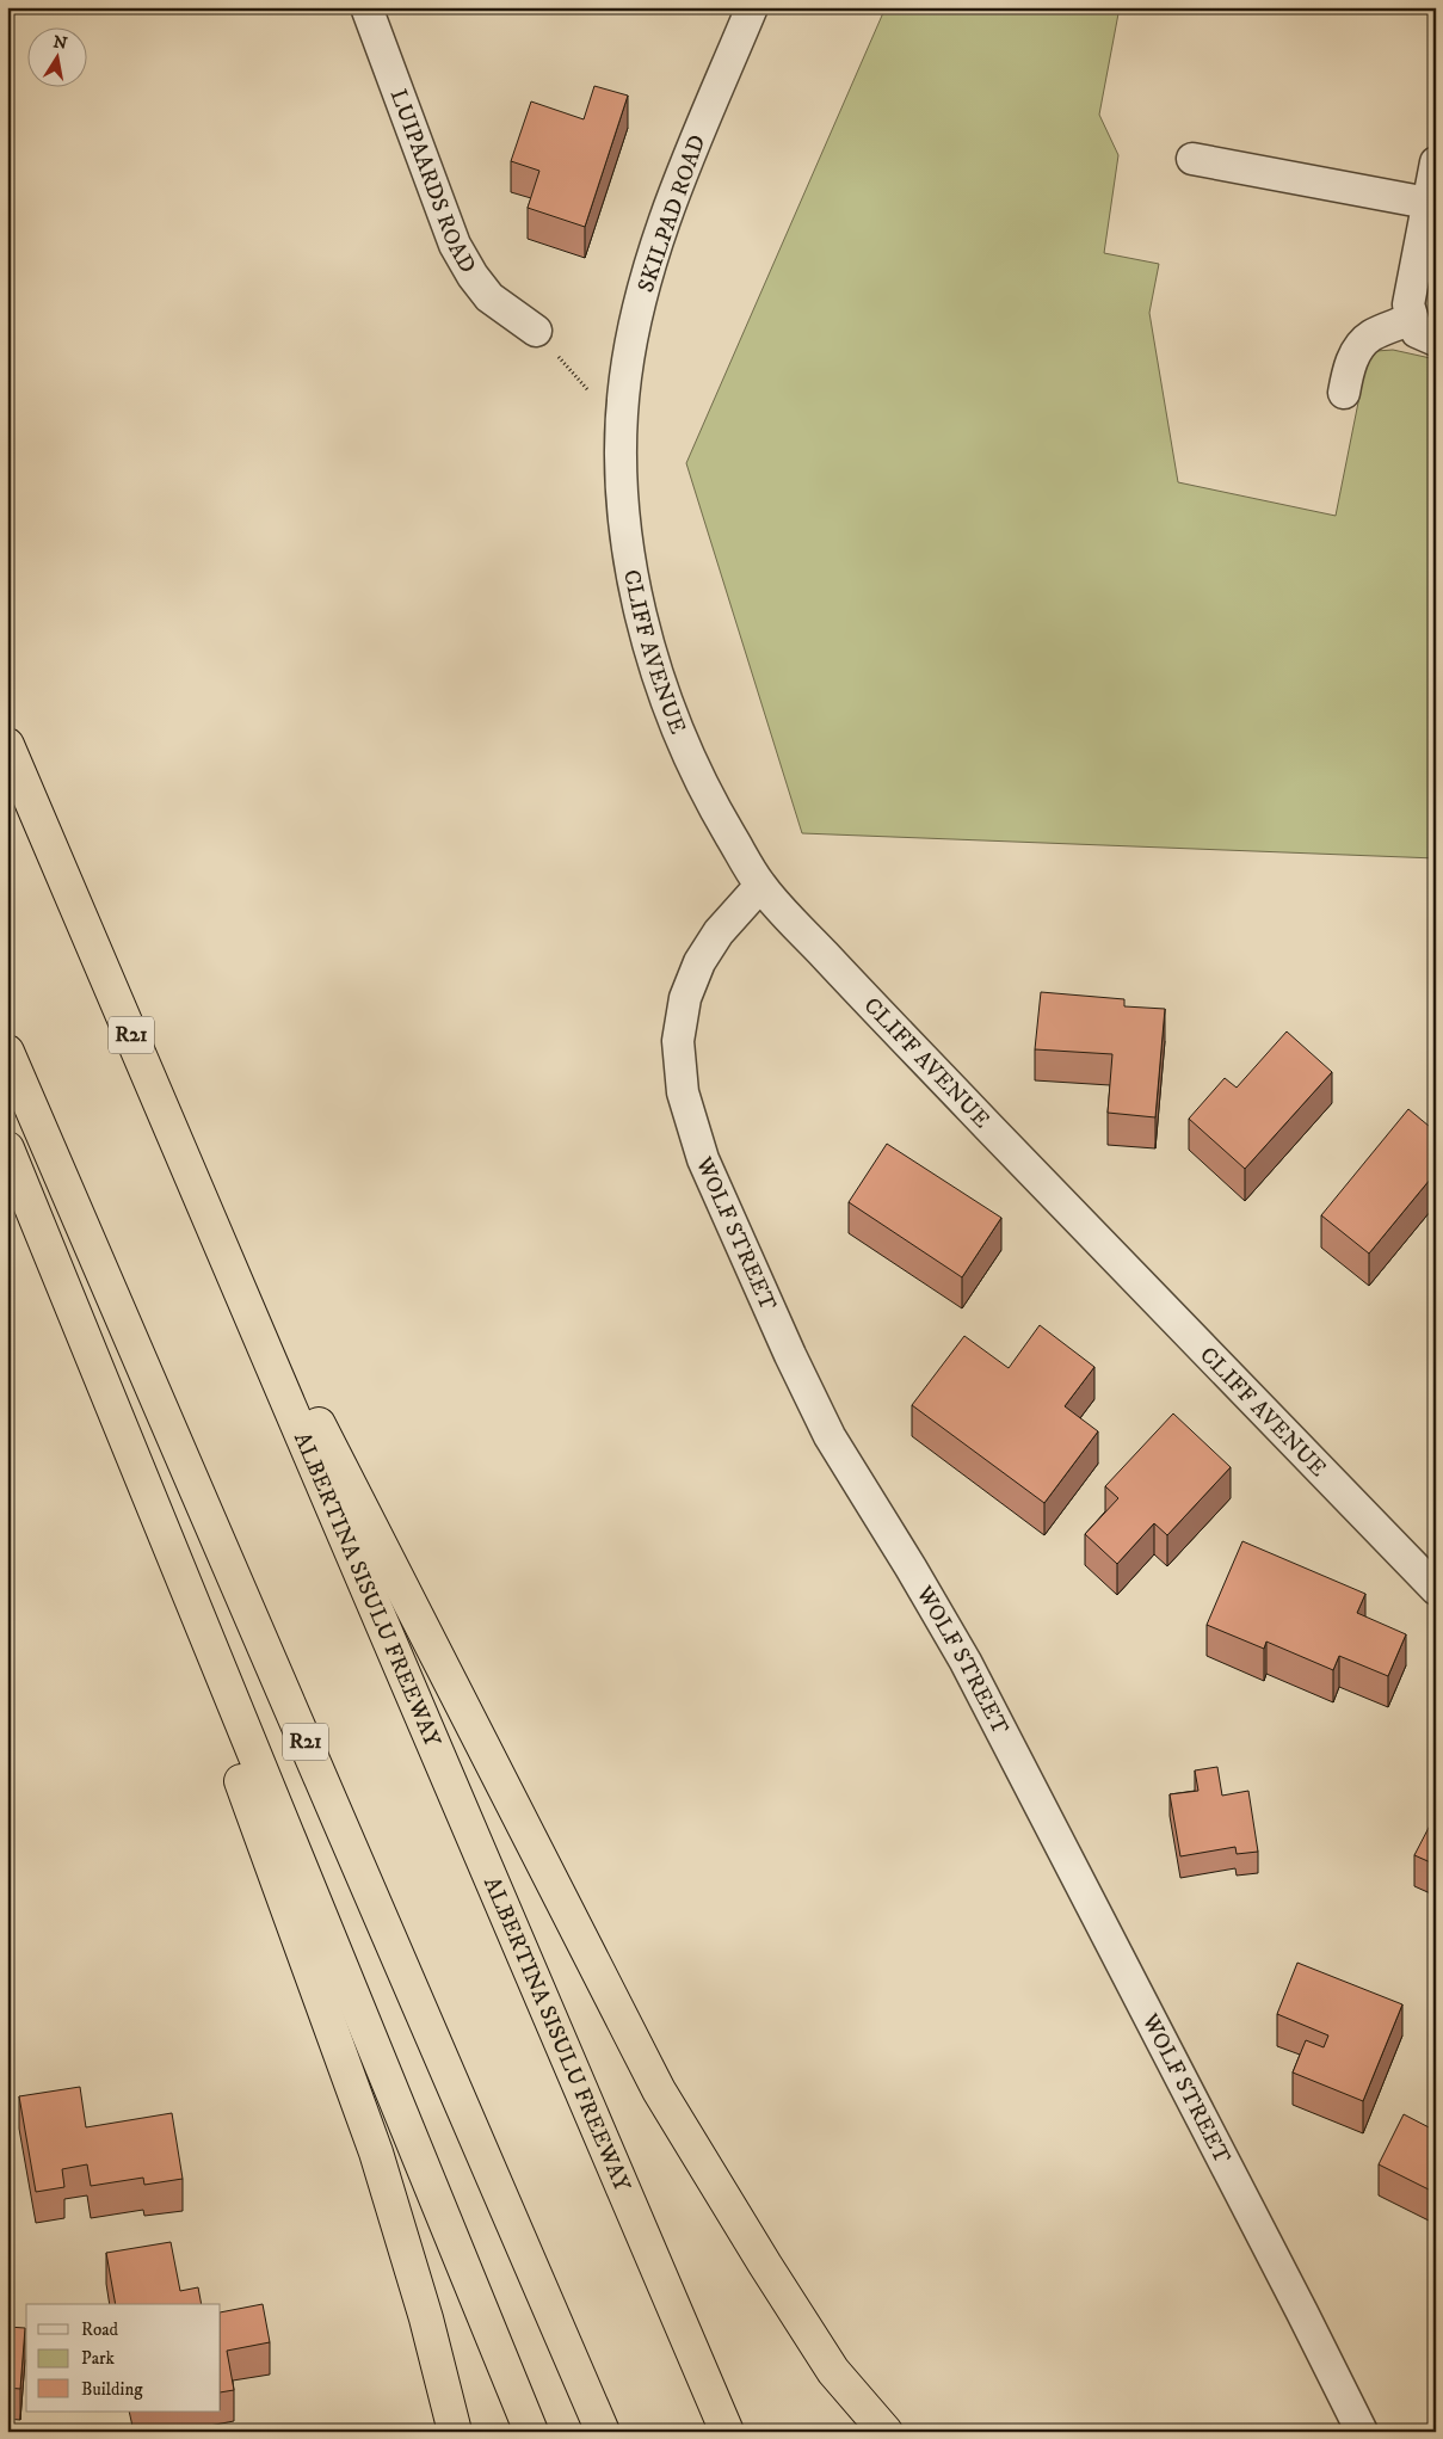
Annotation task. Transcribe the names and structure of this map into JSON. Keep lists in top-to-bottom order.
{
  "streets": {
    "highway": ["R21", "ALBERTINA SISULU FREEWAY"],
    "street": [
      "LUIPAARDS ROAD",
      "SKILPAD ROAD",
      "CLIFF AVENUE",
      "WOLF STREET"
    ]
  },
  "crossings": [
    ["SKILPAD ROAD", "CLIFF AVENUE"],
    ["CLIFF AVENUE", "WOLF STREET"]
  ],
  "legend": ["Road", "Park", "Building"],
  "north": "top"
}
